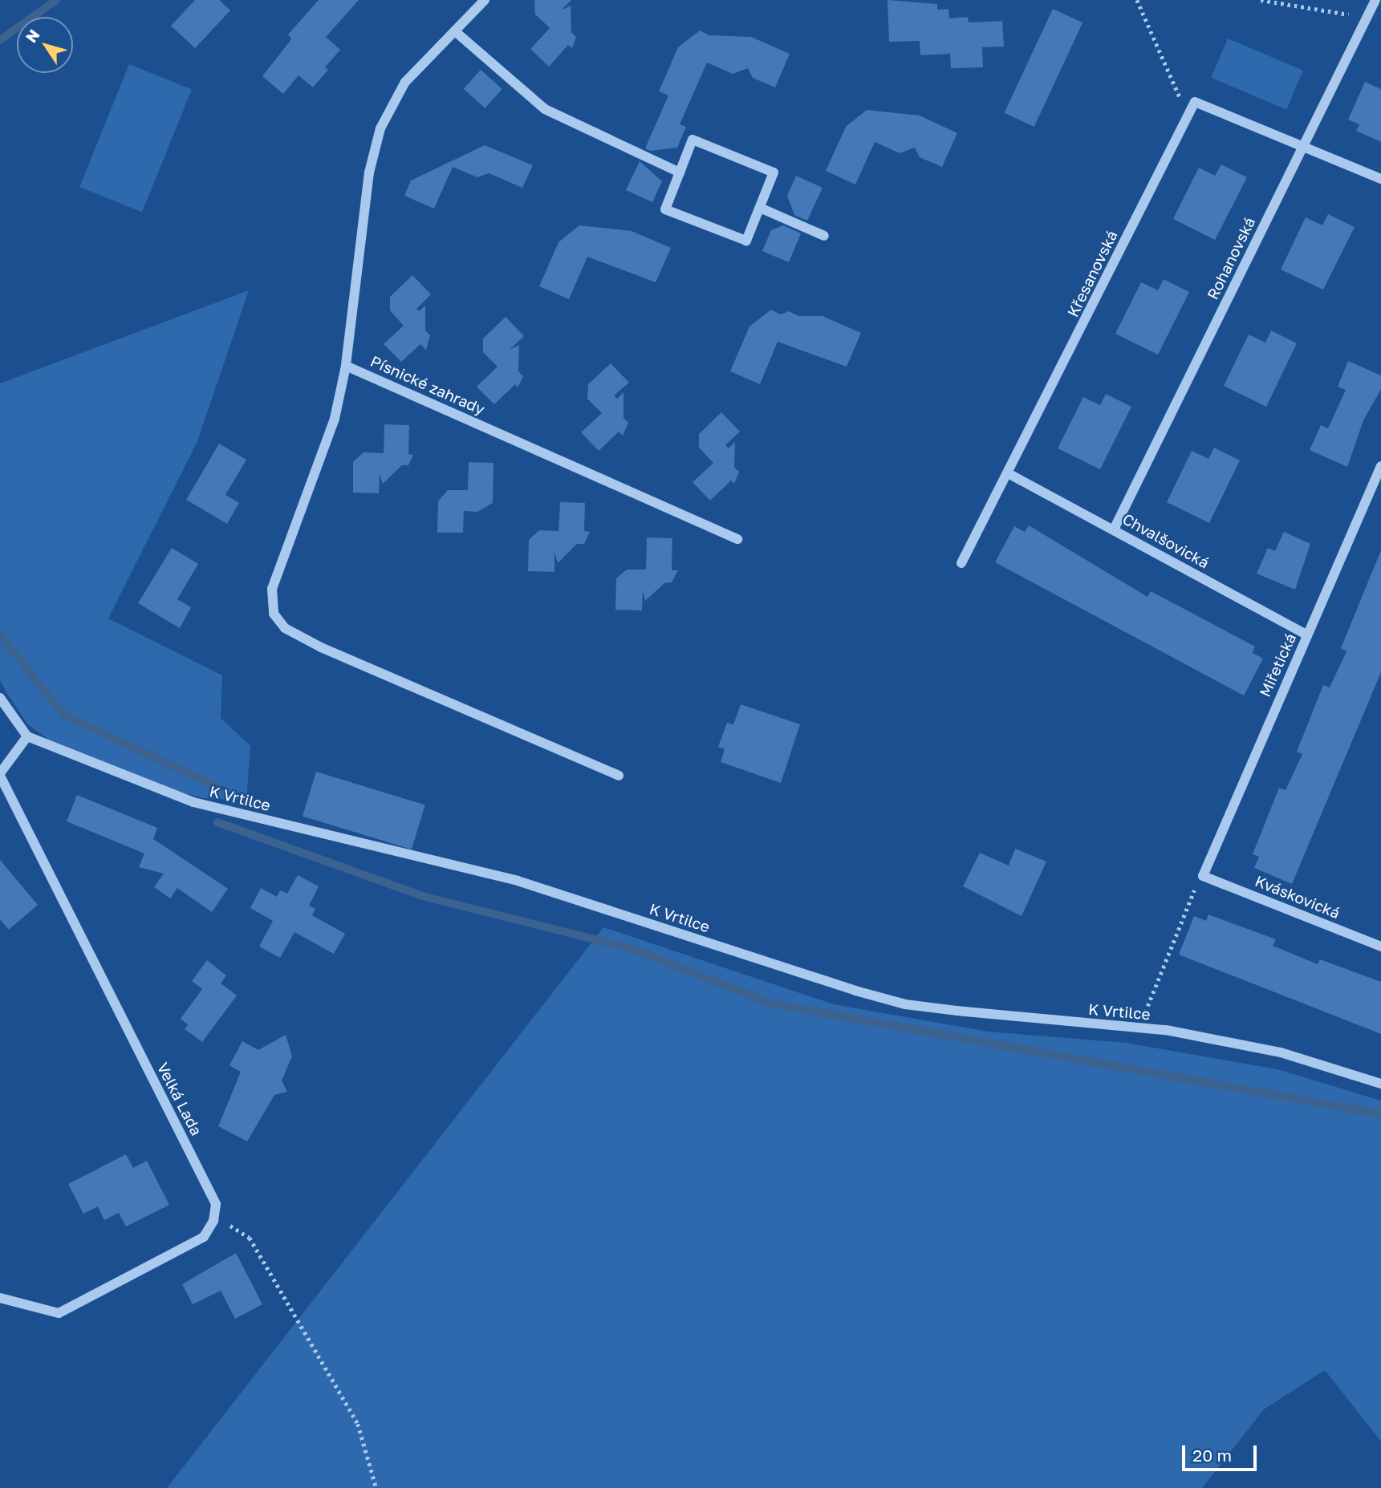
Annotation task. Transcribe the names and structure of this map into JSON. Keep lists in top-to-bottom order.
{
  "streets": {
    "street": [
      "Rohanovská",
      "Křesanovská",
      "Písnické zahrady",
      "Chvalšovická",
      "Miřetická",
      "K Vrtilce",
      "Kváskovická",
      "Velká Lada"
    ]
  },
  "crossings": [
    ["Rohanovská", "Chvalšovická"],
    ["Křesanovská", "Chvalšovická"],
    ["Chvalšovická", "Miřetická"],
    ["Miřetická", "Kváskovická"],
    ["K Vrtilce", "Velká Lada"]
  ],
  "scale_bar": "20 m",
  "north": "top left"
}
